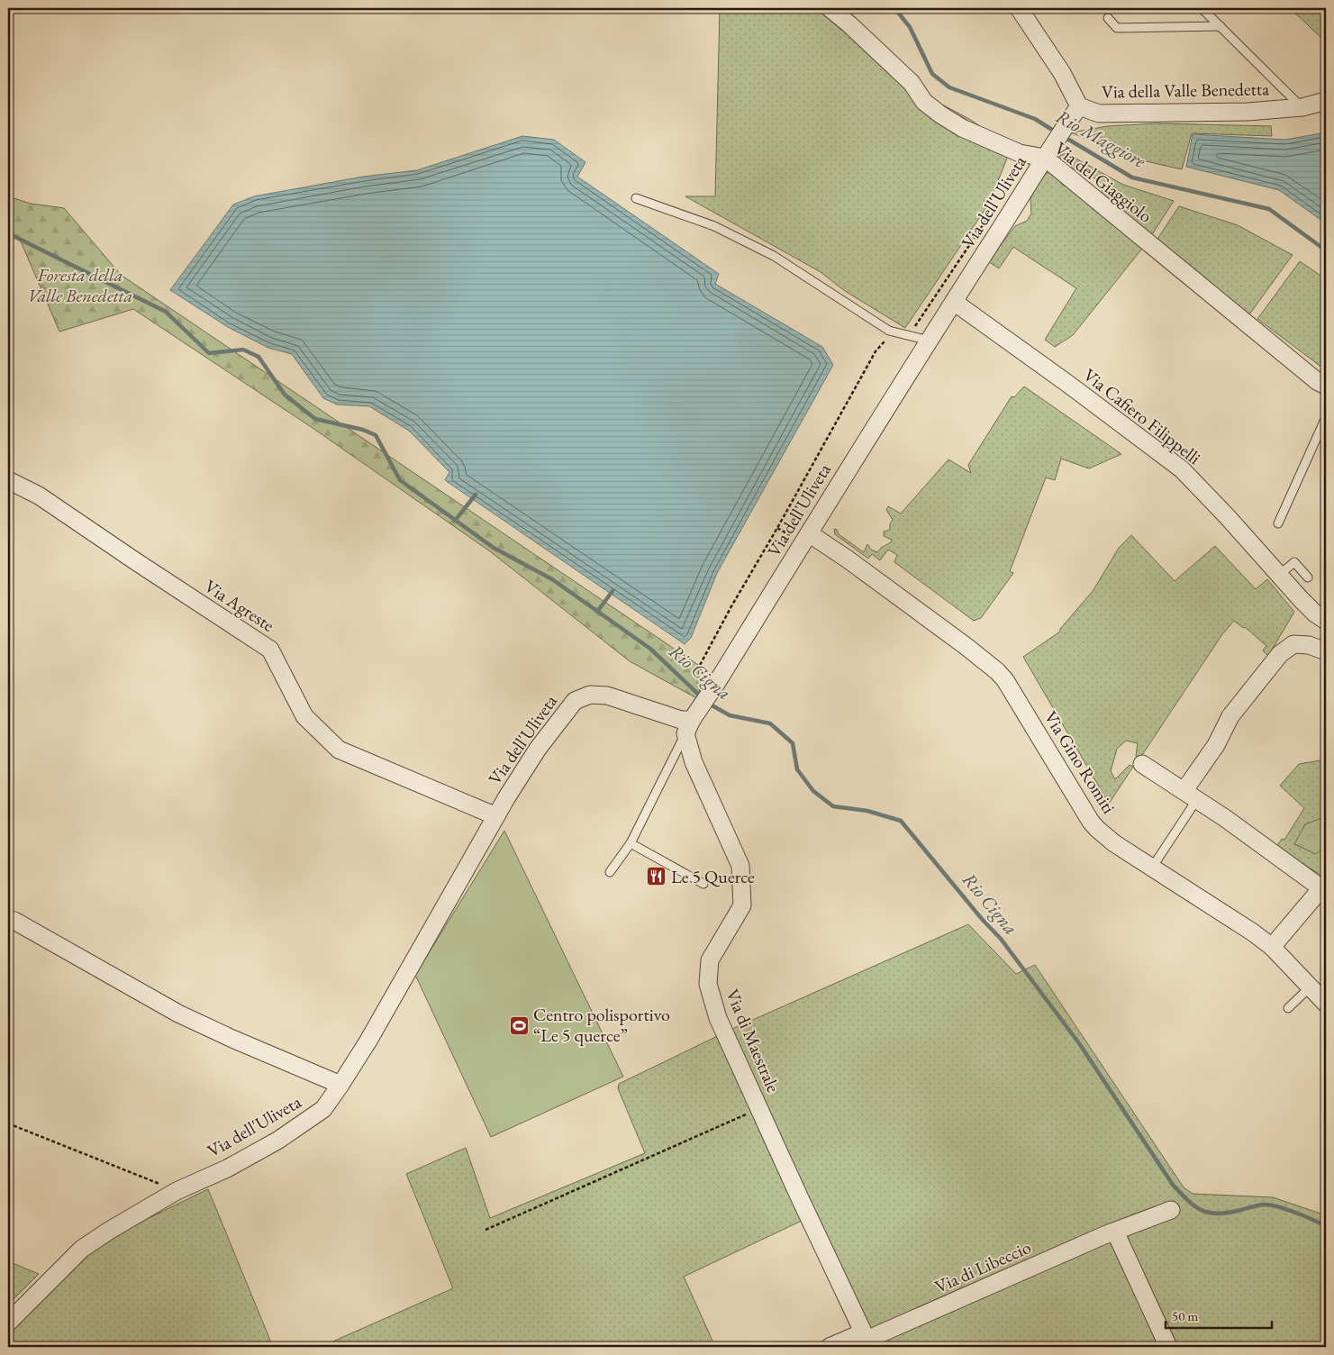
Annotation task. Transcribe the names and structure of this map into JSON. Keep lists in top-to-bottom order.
{
  "streets": {
    "street": [
      "Via della Valle Benedetta",
      "Via del Giaggiolo",
      "Via dell'Uliveta",
      "Via Cafiero Filippelli",
      "Via Agreste",
      "Via Gino Romiti",
      "Via di Maestrale",
      "Via di Libeccio"
    ]
  },
  "crossings": [
    ["Via della Valle Benedetta", "Via dell'Uliveta"],
    ["Via del Giaggiolo", "Via dell'Uliveta"],
    ["Via dell'Uliveta", "Via Cafiero Filippelli"],
    ["Via dell'Uliveta", "Via Agreste"],
    ["Via dell'Uliveta", "Via Gino Romiti"],
    ["Via dell'Uliveta", "Via di Maestrale"],
    ["Via di Maestrale", "Via di Libeccio"]
  ],
  "water": ["Rio Maggiore", "Rio Cigna"],
  "parks": ["Foresta della Valle Benedetta"],
  "places": {
    "restaurant": ["Le 5 Querce"],
    "sports": ["Centro polisportivo “Le 5 querce”"]
  },
  "scale_bar": "50 m"
}
